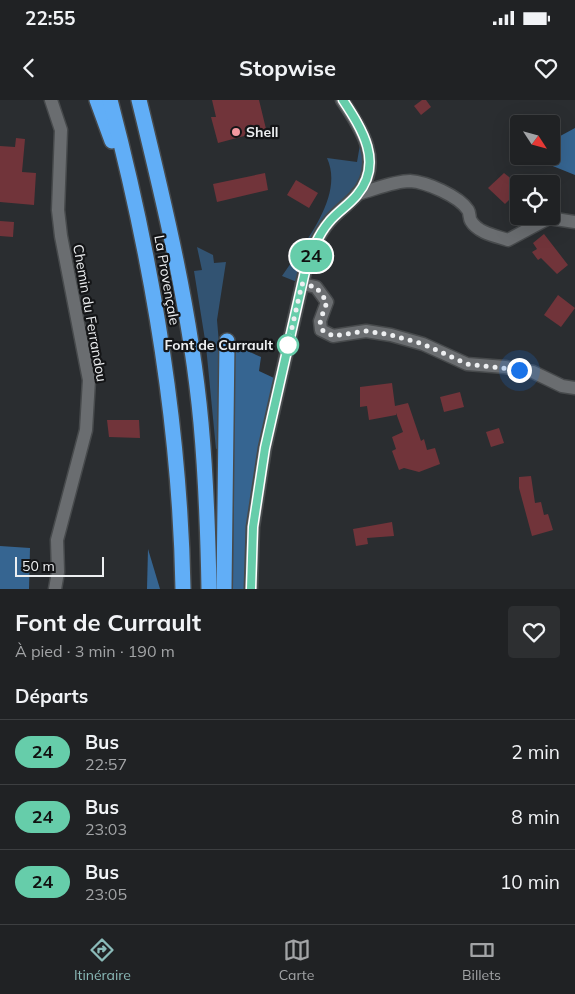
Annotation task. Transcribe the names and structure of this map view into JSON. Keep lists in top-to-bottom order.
{
  "streets": {
    "highway": ["La Provençale"],
    "street": ["Chemin du Ferrandou"]
  },
  "places": ["Shell", "Font de Currault"],
  "lines": ["bus line 24"],
  "scale_bar": "50 m",
  "north": "bottom right",
  "page": {
    "status": "22:55",
    "header": "Stopwise",
    "on_map": "24",
    "scale": "50 m",
    "heading": [
      ["Font de Currault", "À pied · 3 min · 190 m"],
      "Départs"
    ],
    "list": [
      {
        "mark": "24",
        "name": "Bus",
        "note": "22:57",
        "value": "2 min"
      },
      {
        "mark": "24",
        "name": "Bus",
        "note": "23:03",
        "value": "8 min"
      },
      {
        "mark": "24",
        "name": "Bus",
        "note": "23:05",
        "value": "10 min"
      }
    ],
    "tabs": ["Itinéraire", "Carte", "Billets"]
  }
}
